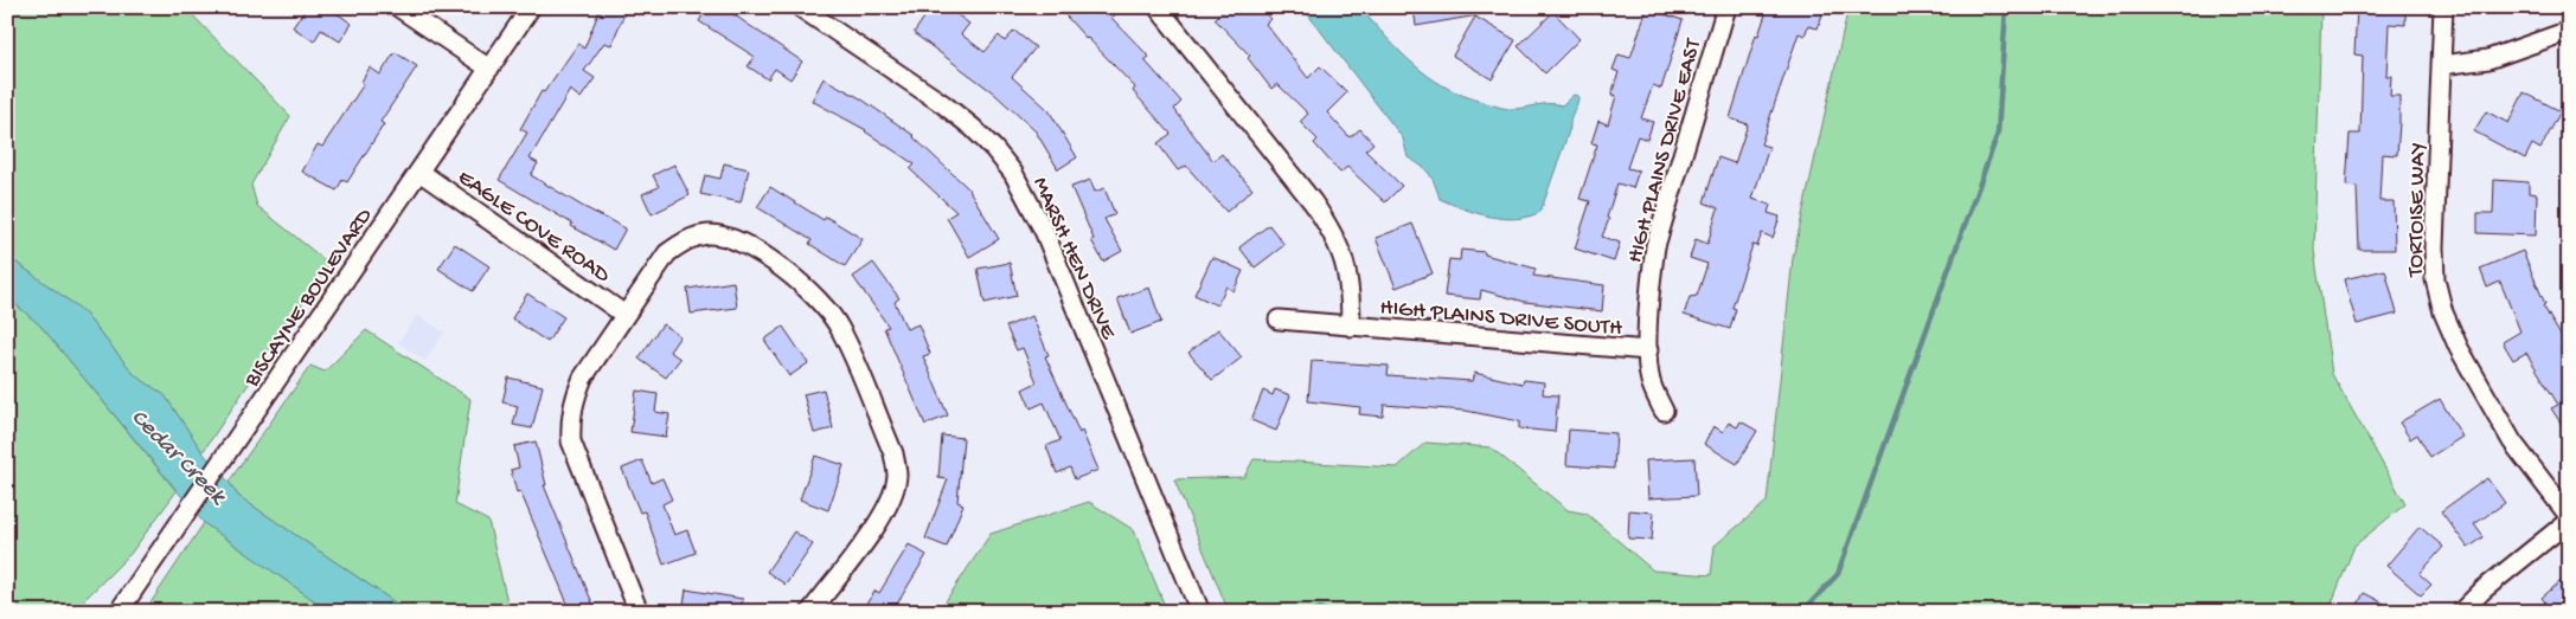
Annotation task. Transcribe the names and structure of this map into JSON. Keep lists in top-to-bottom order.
{
  "streets": {
    "street": [
      "HIGH PLAINS DRIVE EAST",
      "TORTOISE WAY",
      "EAGLE COVE ROAD",
      "MARSH HEN DRIVE",
      "BISCAYNE BOULEVARD",
      "HIGH PLAINS DRIVE SOUTH"
    ]
  },
  "crossings": [
    ["HIGH PLAINS DRIVE EAST", "HIGH PLAINS DRIVE SOUTH"],
    ["EAGLE COVE ROAD", "BISCAYNE BOULEVARD"]
  ],
  "water": ["Cedar Creek"]
}
